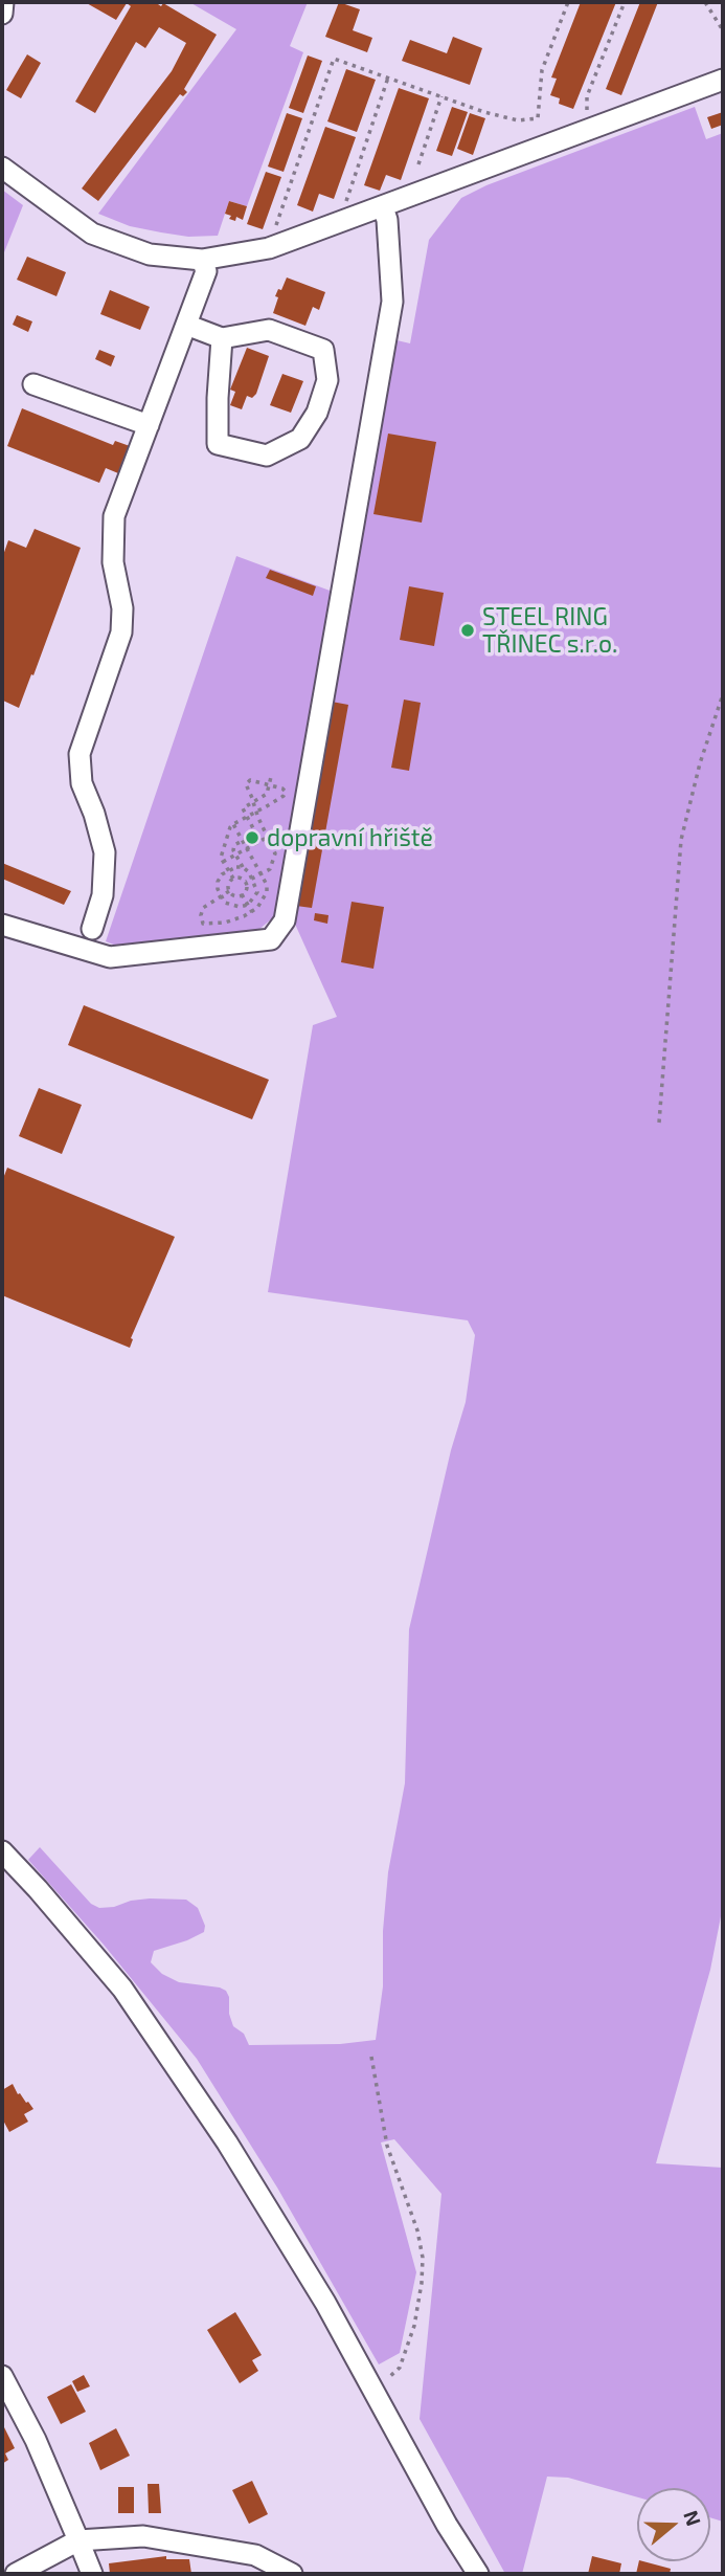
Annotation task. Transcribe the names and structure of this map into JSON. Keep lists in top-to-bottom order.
{
  "places": ["STEEL RING TŘINEC s.r.o.", "dopravní hřiště"],
  "north": "right"
}
